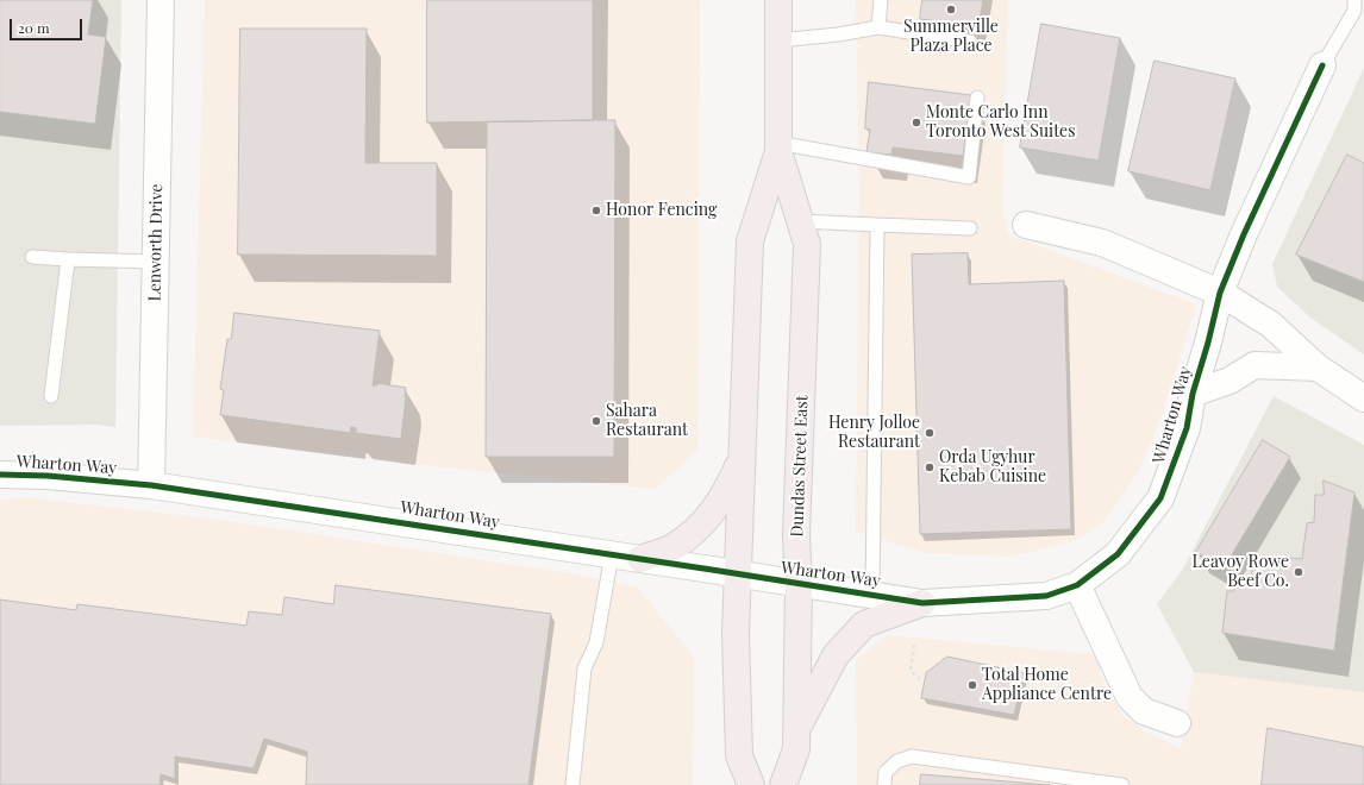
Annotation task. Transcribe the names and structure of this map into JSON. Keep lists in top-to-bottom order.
{
  "streets": {
    "main road": ["Dundas Street East"],
    "street": ["Lenworth Drive", "Wharton Way"]
  },
  "crossings": [
    ["Lenworth Drive", "Wharton Way"],
    ["Wharton Way", "Dundas Street East"]
  ],
  "places": [
    "Summerville Plaza Place",
    "Monte Carlo Inn Toronto West Suites",
    "Honor Fencing",
    "Sahara Restaurant",
    "Henry Jolloe Restaurant",
    "Orda Ugyhur Kebab Cuisine",
    "Leavoy Rowe Beef Co.",
    "Total Home Appliance Centre"
  ],
  "scale_bar": "20 m"
}
